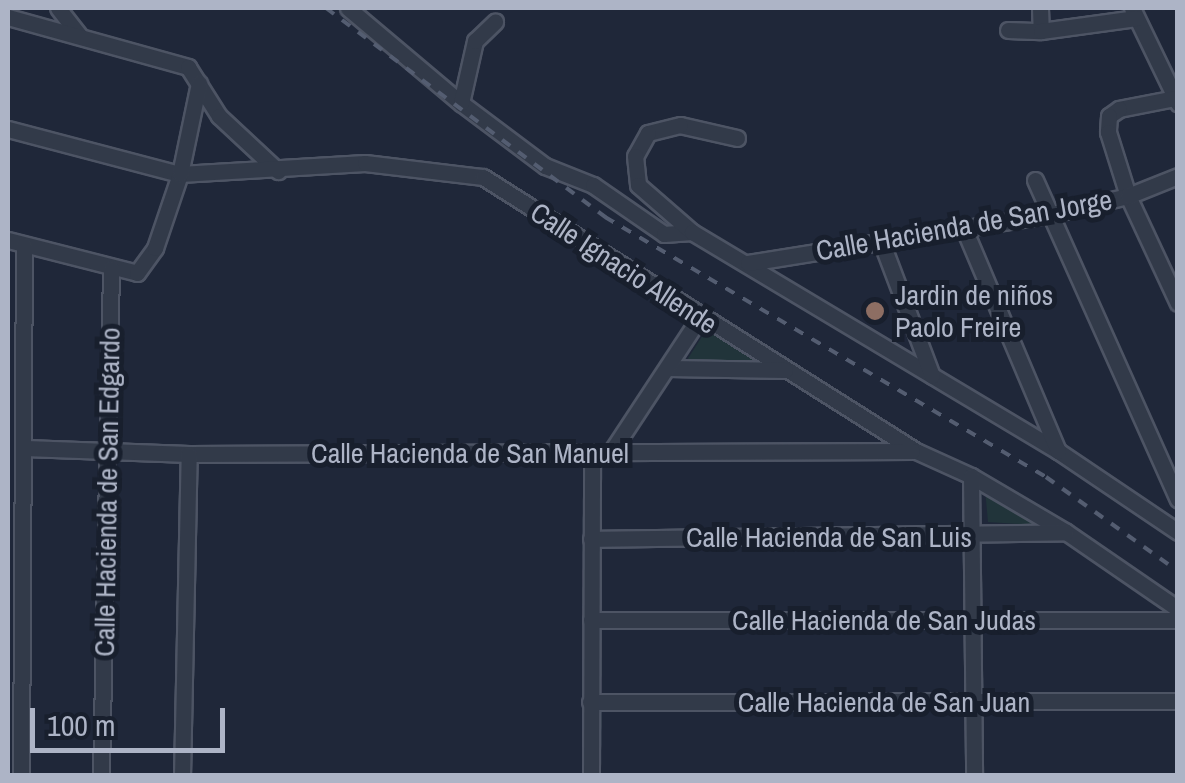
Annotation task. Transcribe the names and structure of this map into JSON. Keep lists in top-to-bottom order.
{
  "streets": {
    "street": [
      "Calle Hacienda de San Jorge",
      "Calle Ignacio Allende",
      "Calle Hacienda de San Manuel",
      "Calle Hacienda de San Edgardo",
      "Calle Hacienda de San Luis",
      "Calle Hacienda de San Judas",
      "Calle Hacienda de San Juan"
    ]
  },
  "crossings": [
    ["Calle Ignacio Allende", "Calle Hacienda de San Manuel"],
    ["Calle Ignacio Allende", "Calle Hacienda de San Luis"],
    ["Calle Hacienda de San Manuel", "Calle Hacienda de San Edgardo"]
  ],
  "places": ["Jardin de niños Paolo Freire"],
  "scale_bar": "100 m"
}
